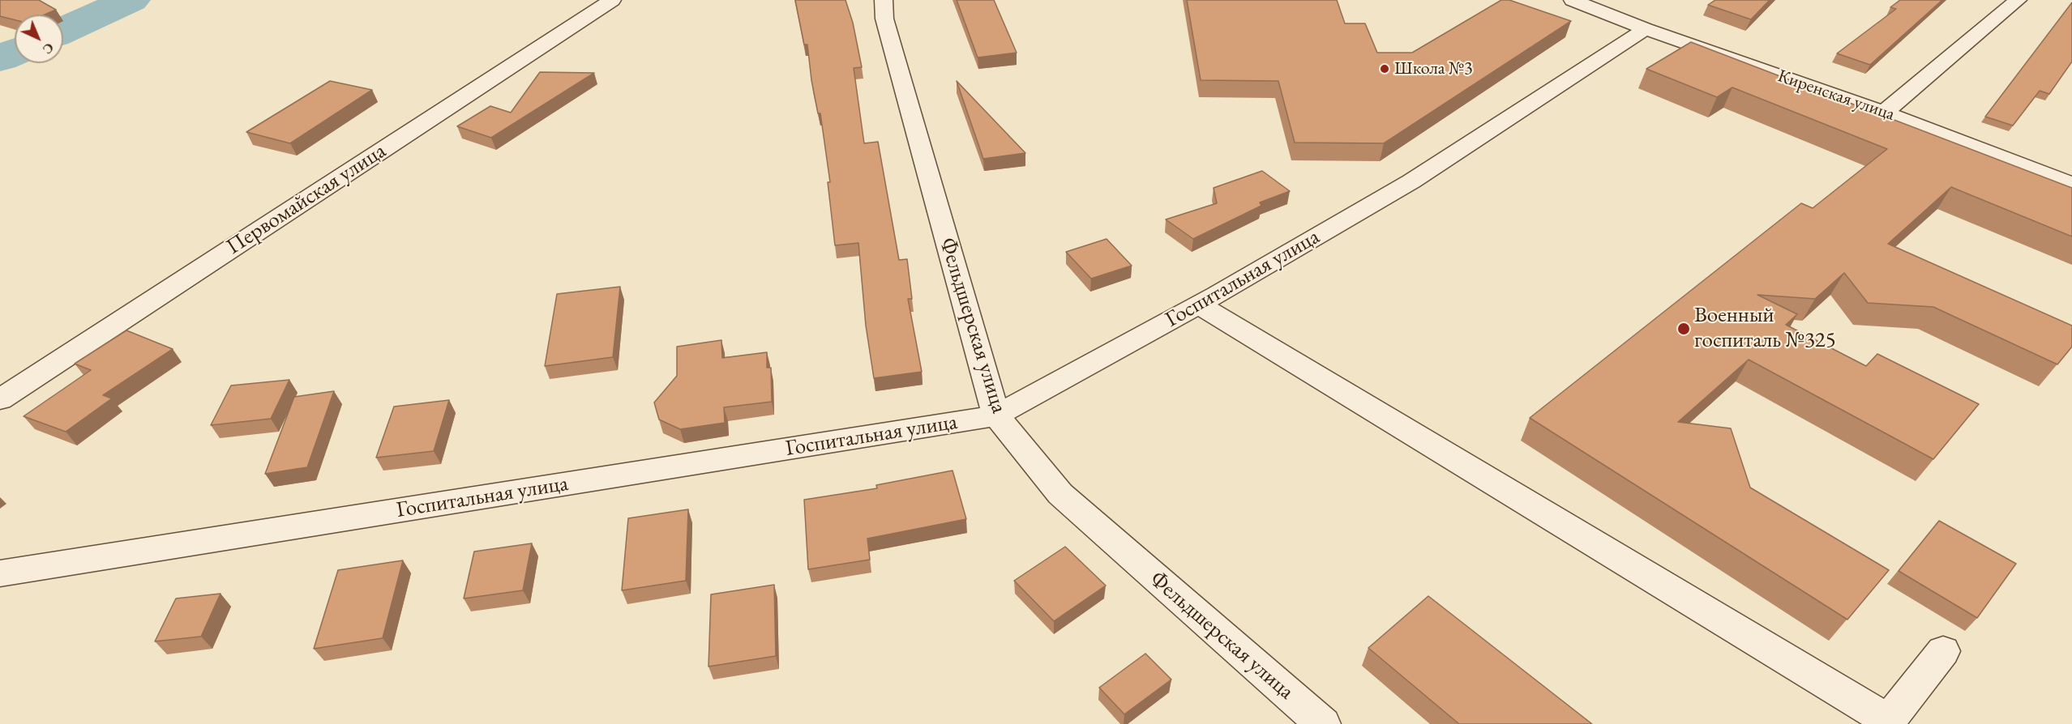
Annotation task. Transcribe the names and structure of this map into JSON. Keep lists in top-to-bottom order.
{
  "streets": {
    "street": [
      "Киренская улица",
      "Первомайская улица",
      "Госпитальная улица",
      "Фельдшерская улица"
    ]
  },
  "crossings": [
    ["Киренская улица", "Госпитальная улица"],
    ["Госпитальная улица", "Фельдшерская улица"]
  ],
  "places": ["Школа №3", "Военный госпиталь №325"],
  "north": "bottom right"
}
